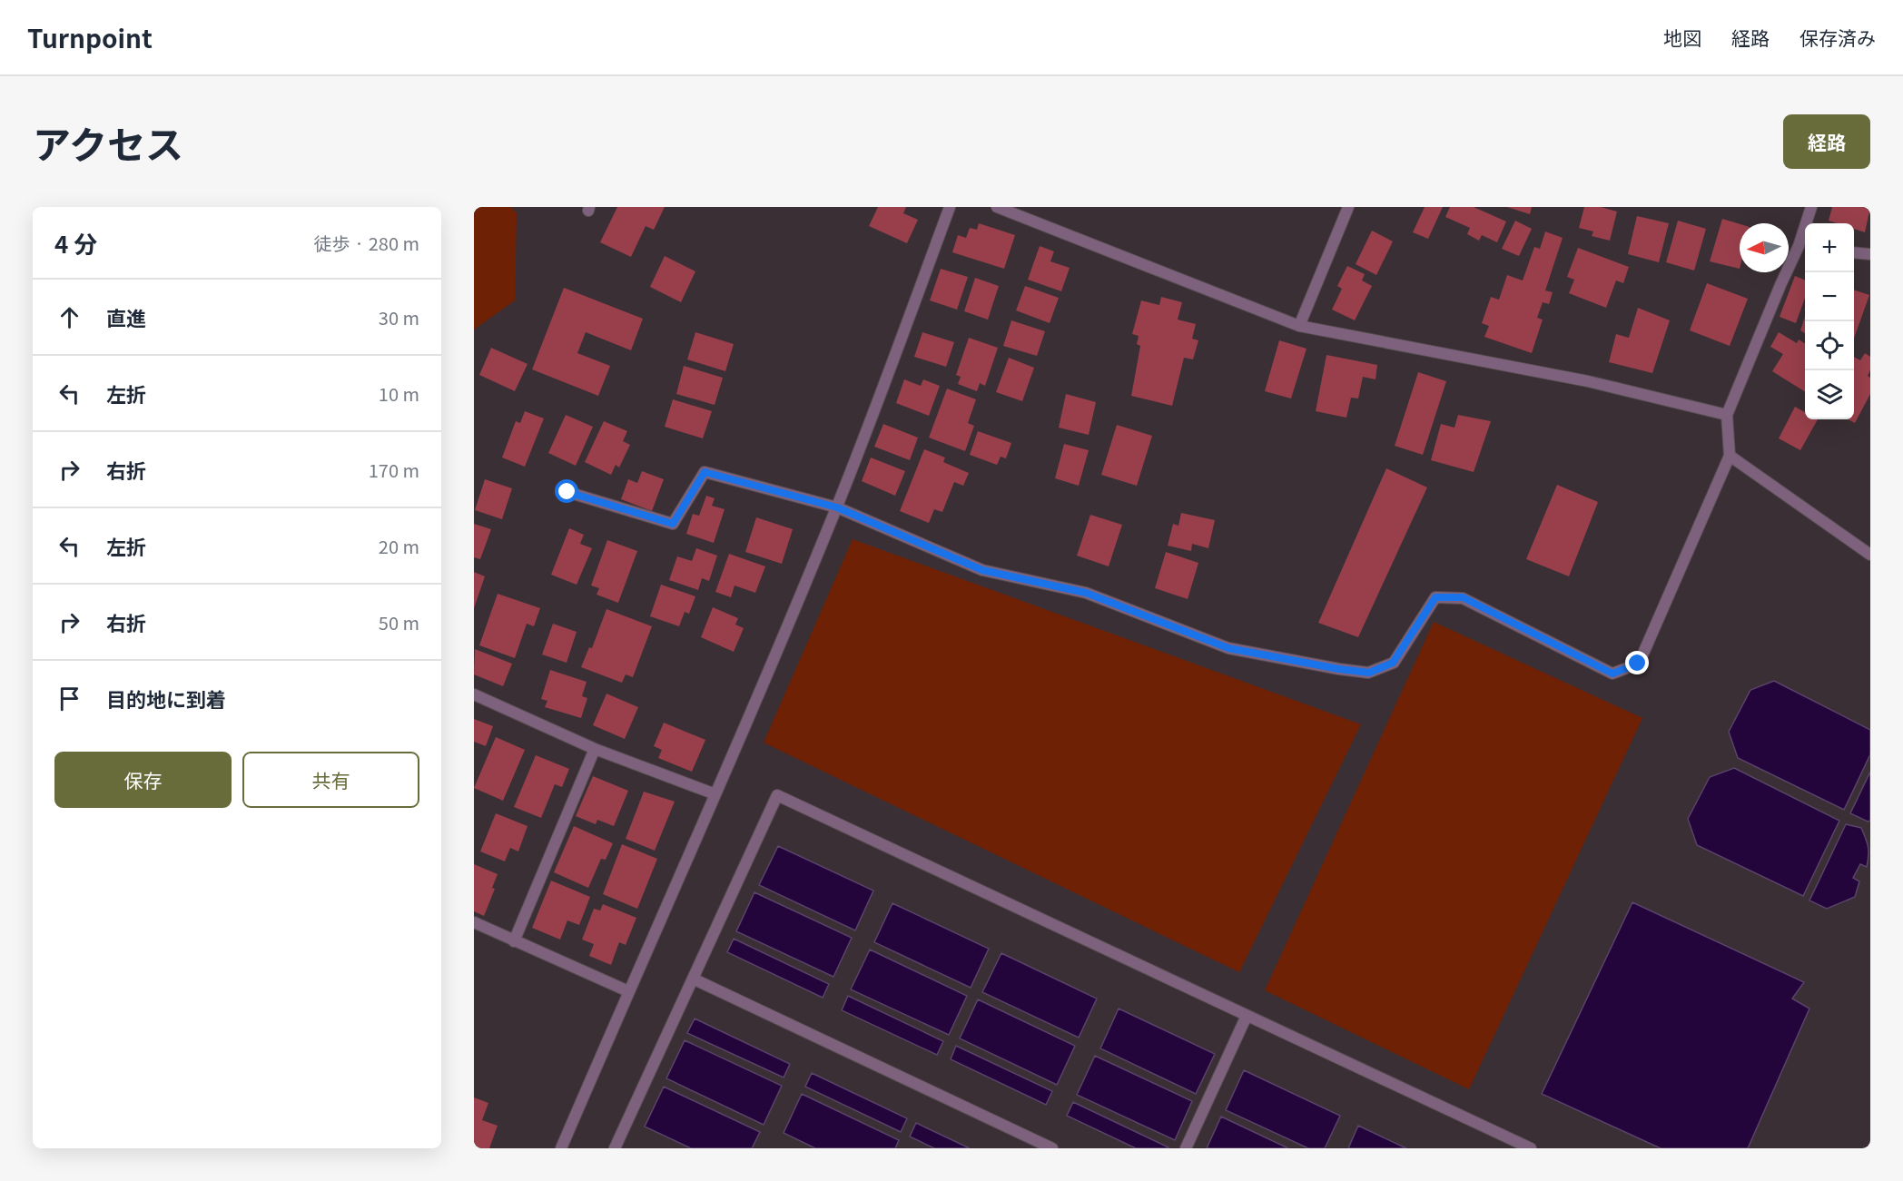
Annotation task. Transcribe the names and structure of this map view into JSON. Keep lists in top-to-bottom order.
{
  "north": "left",
  "page": {
    "header": "Turnpoint",
    "nav": ["地図", "経路", "保存済み"],
    "title": "アクセス",
    "buttons": [
      "経路",
      ["保存", "共有"]
    ],
    "heading": ["4 分", "徒歩 · 280 m"],
    "map_buttons": ["+", "−"],
    "list": [
      ["直進", "30 m"],
      ["左折", "10 m"],
      ["右折", "170 m"],
      ["左折", "20 m"],
      ["右折", "50 m"],
      "目的地に到着"
    ]
  }
}
